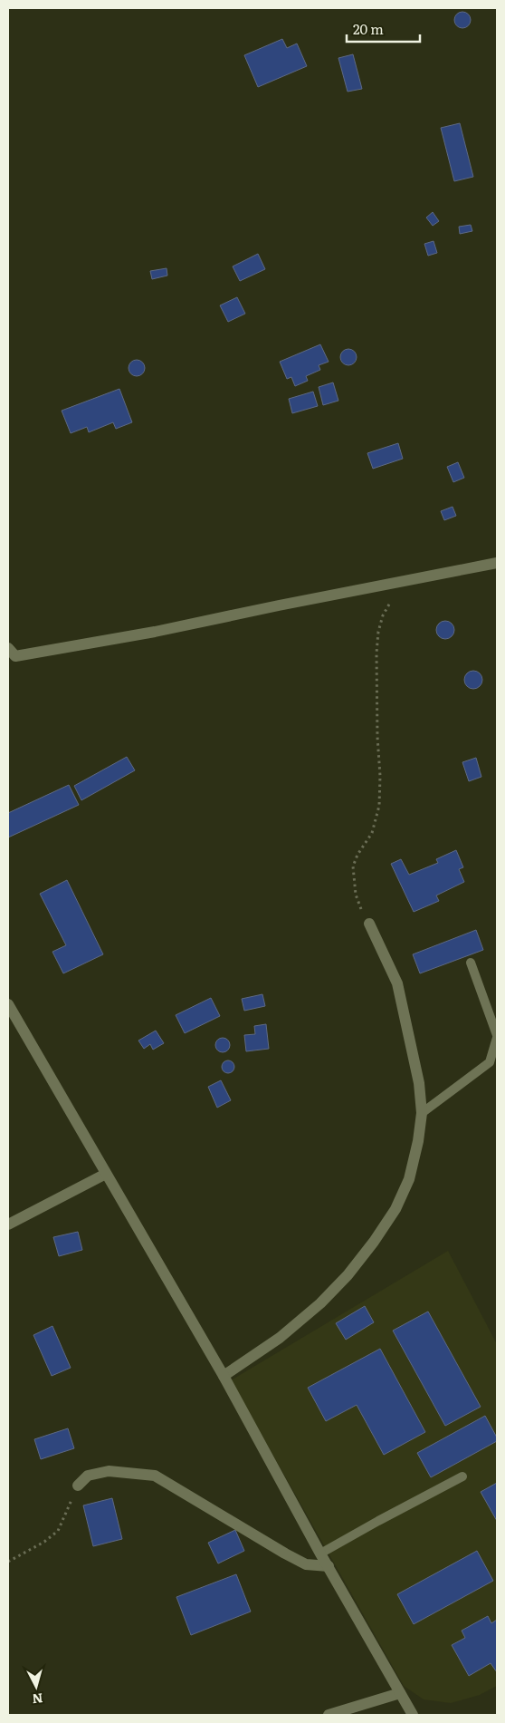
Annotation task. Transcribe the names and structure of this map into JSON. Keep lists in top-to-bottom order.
{
  "scale_bar": "20 m",
  "north": "bottom"
}
